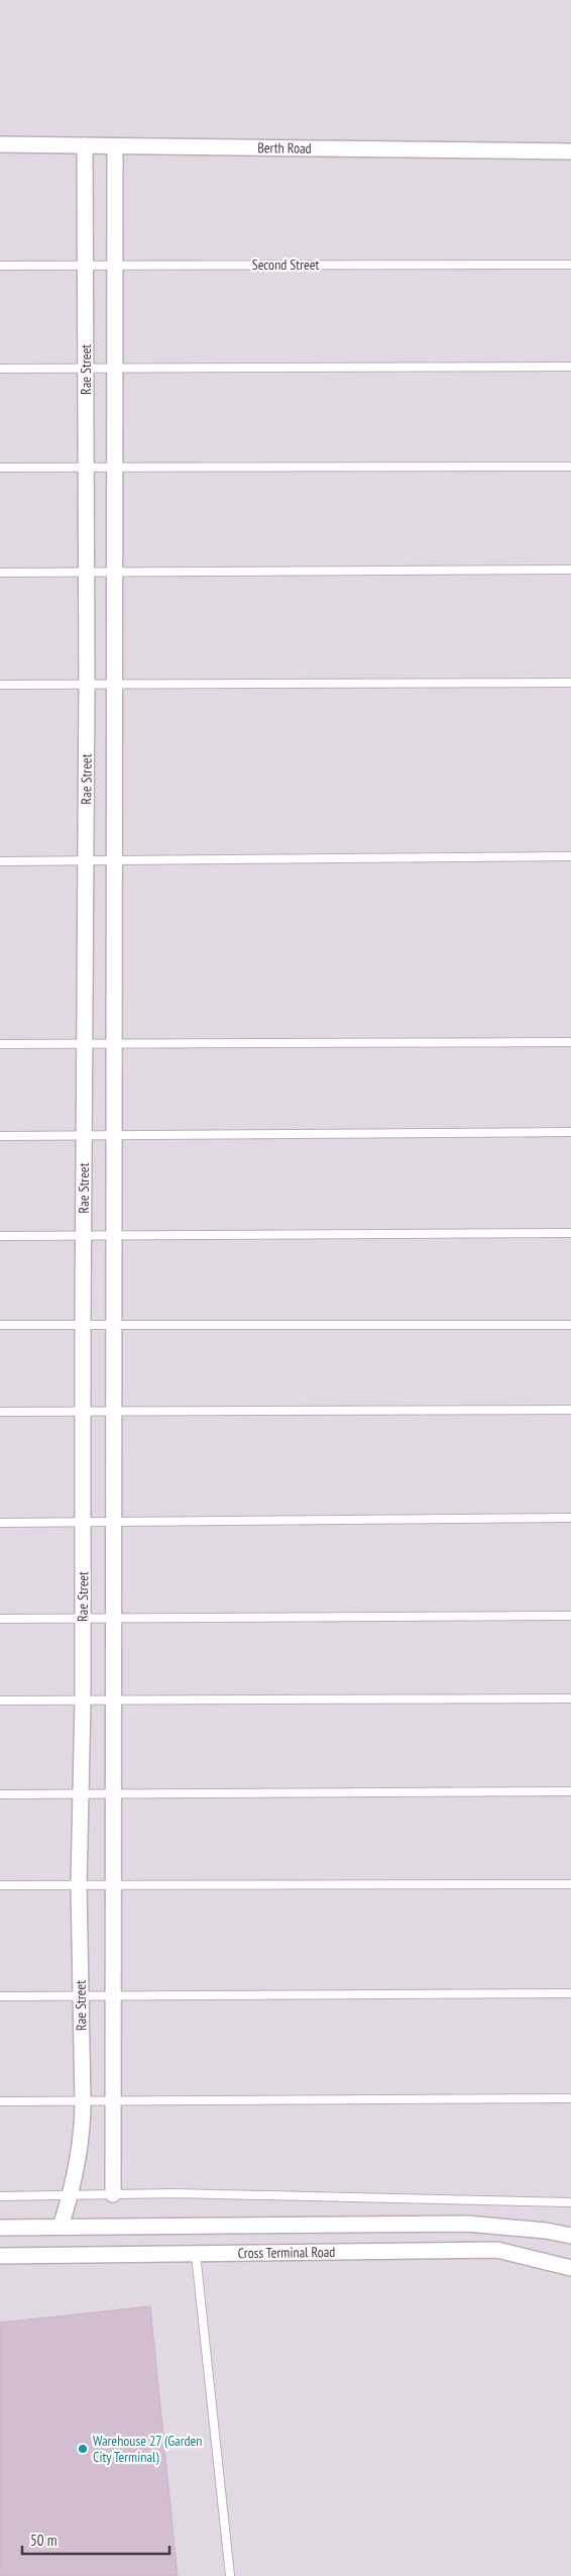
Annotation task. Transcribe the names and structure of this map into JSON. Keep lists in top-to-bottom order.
{
  "streets": {
    "street": ["Berth Road", "Rae Street", "Cross Terminal Road"],
    "lane": ["Second Street"]
  },
  "crossings": [
    ["Berth Road", "Rae Street"],
    ["Second Street", "Rae Street"],
    ["Rae Street", "Cross Terminal Road"]
  ],
  "places": ["Warehouse 27 (Garden City Terminal)"],
  "scale_bar": "50 m"
}
